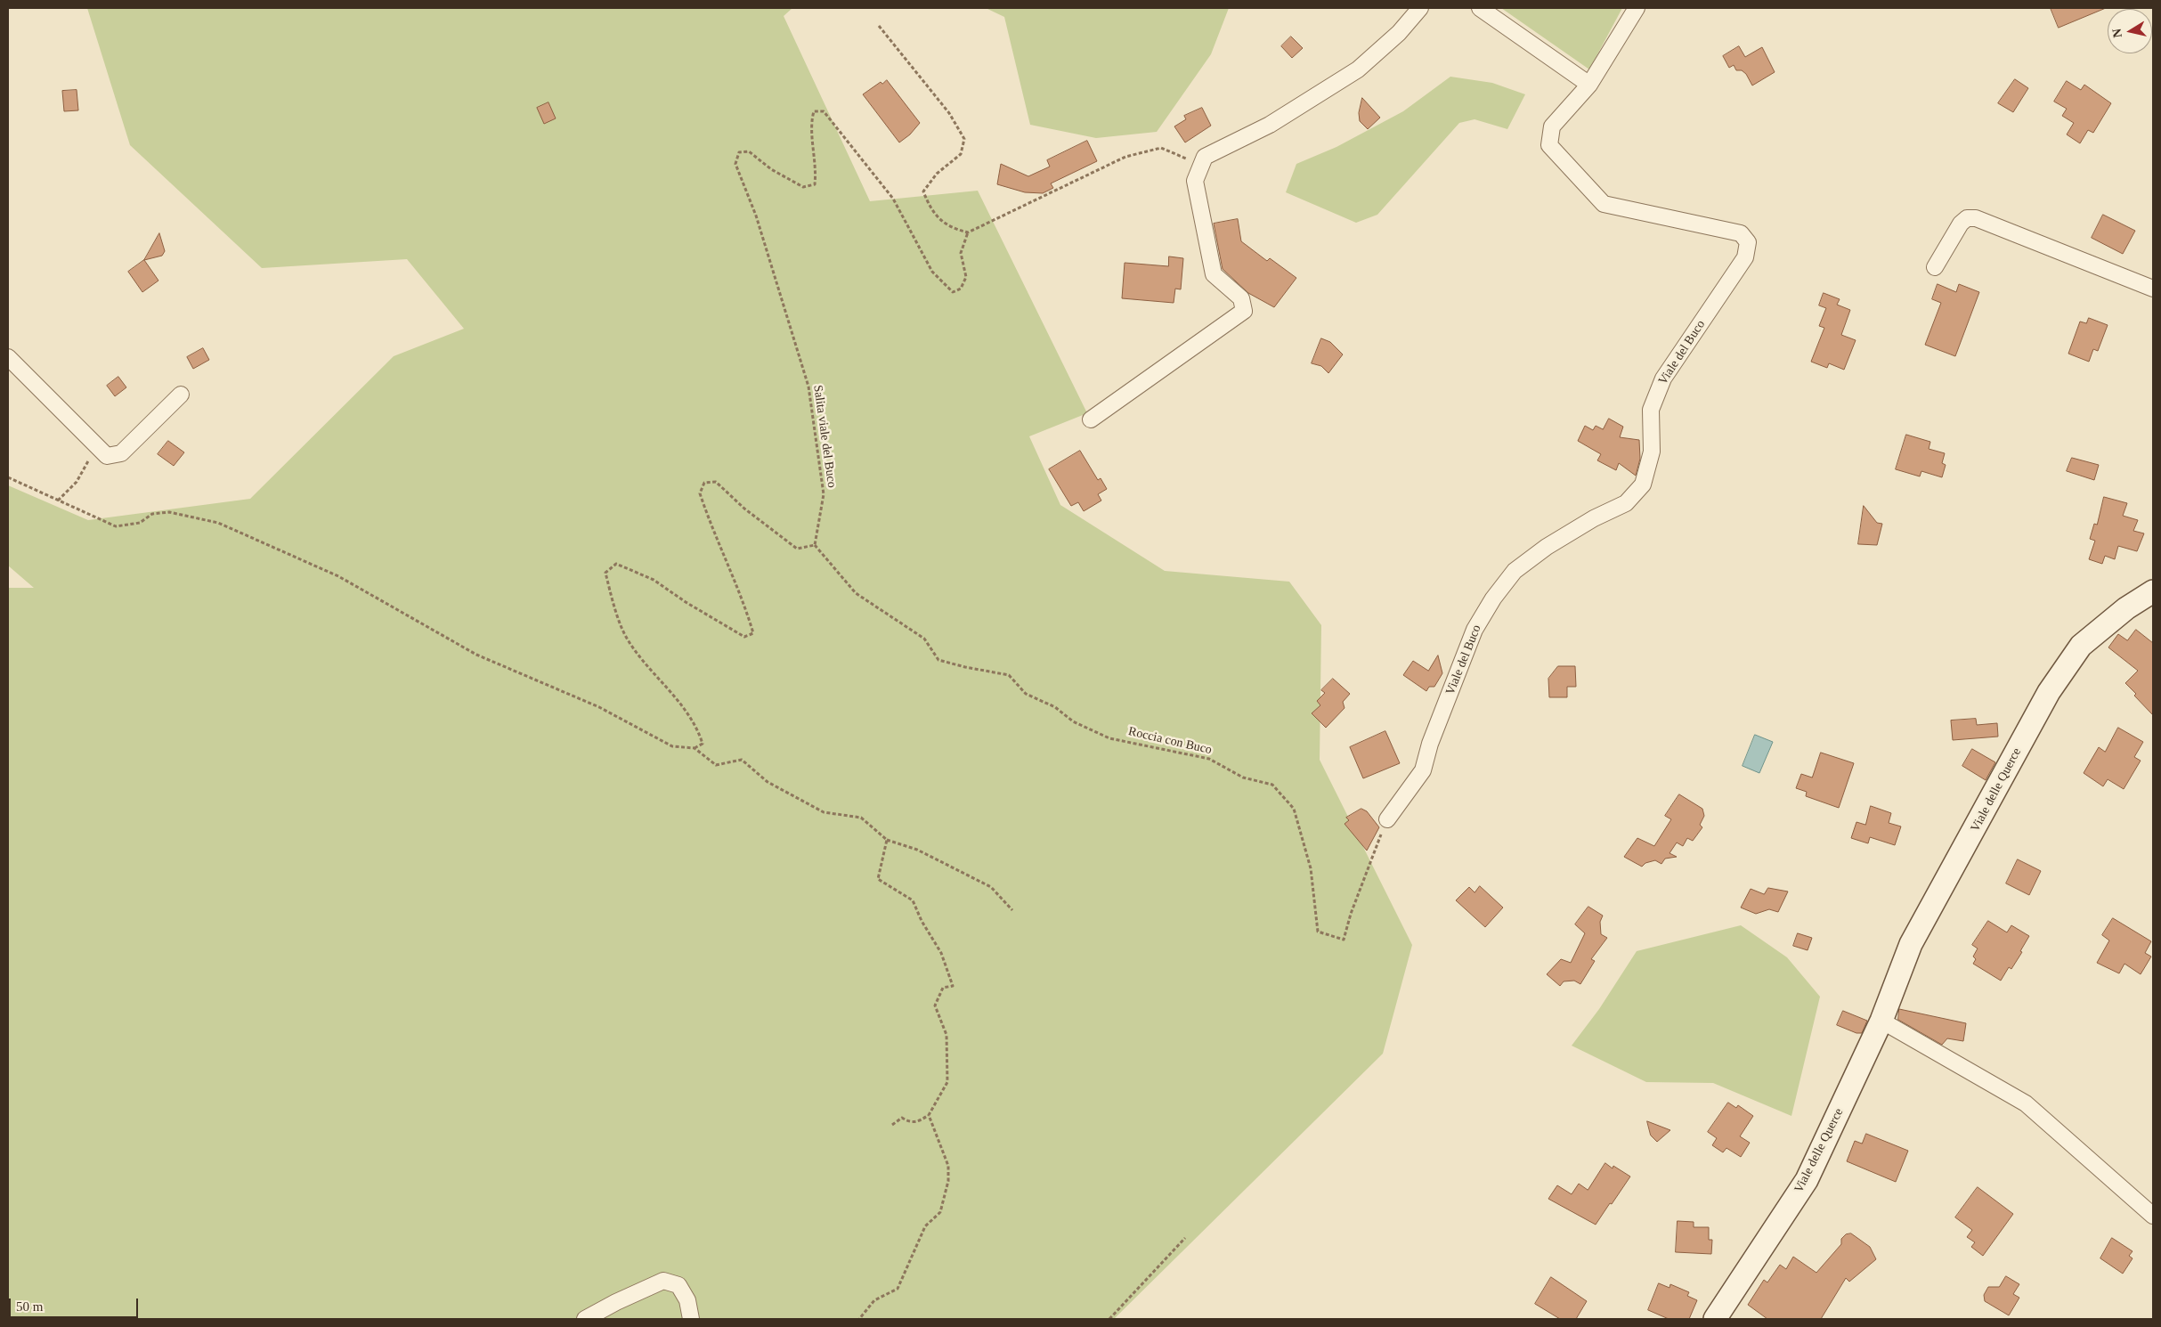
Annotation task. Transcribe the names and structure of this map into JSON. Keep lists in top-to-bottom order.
{
  "streets": {
    "street": ["Viale del Buco", "Viale delle Querce"],
    "path": ["Salita viale del Buco", "Roccia con Buco"]
  },
  "crossings": [
    ["Viale del Buco", "Roccia con Buco"],
    ["Salita viale del Buco", "Roccia con Buco"]
  ],
  "scale_bar": "50 m",
  "north": "left"
}
